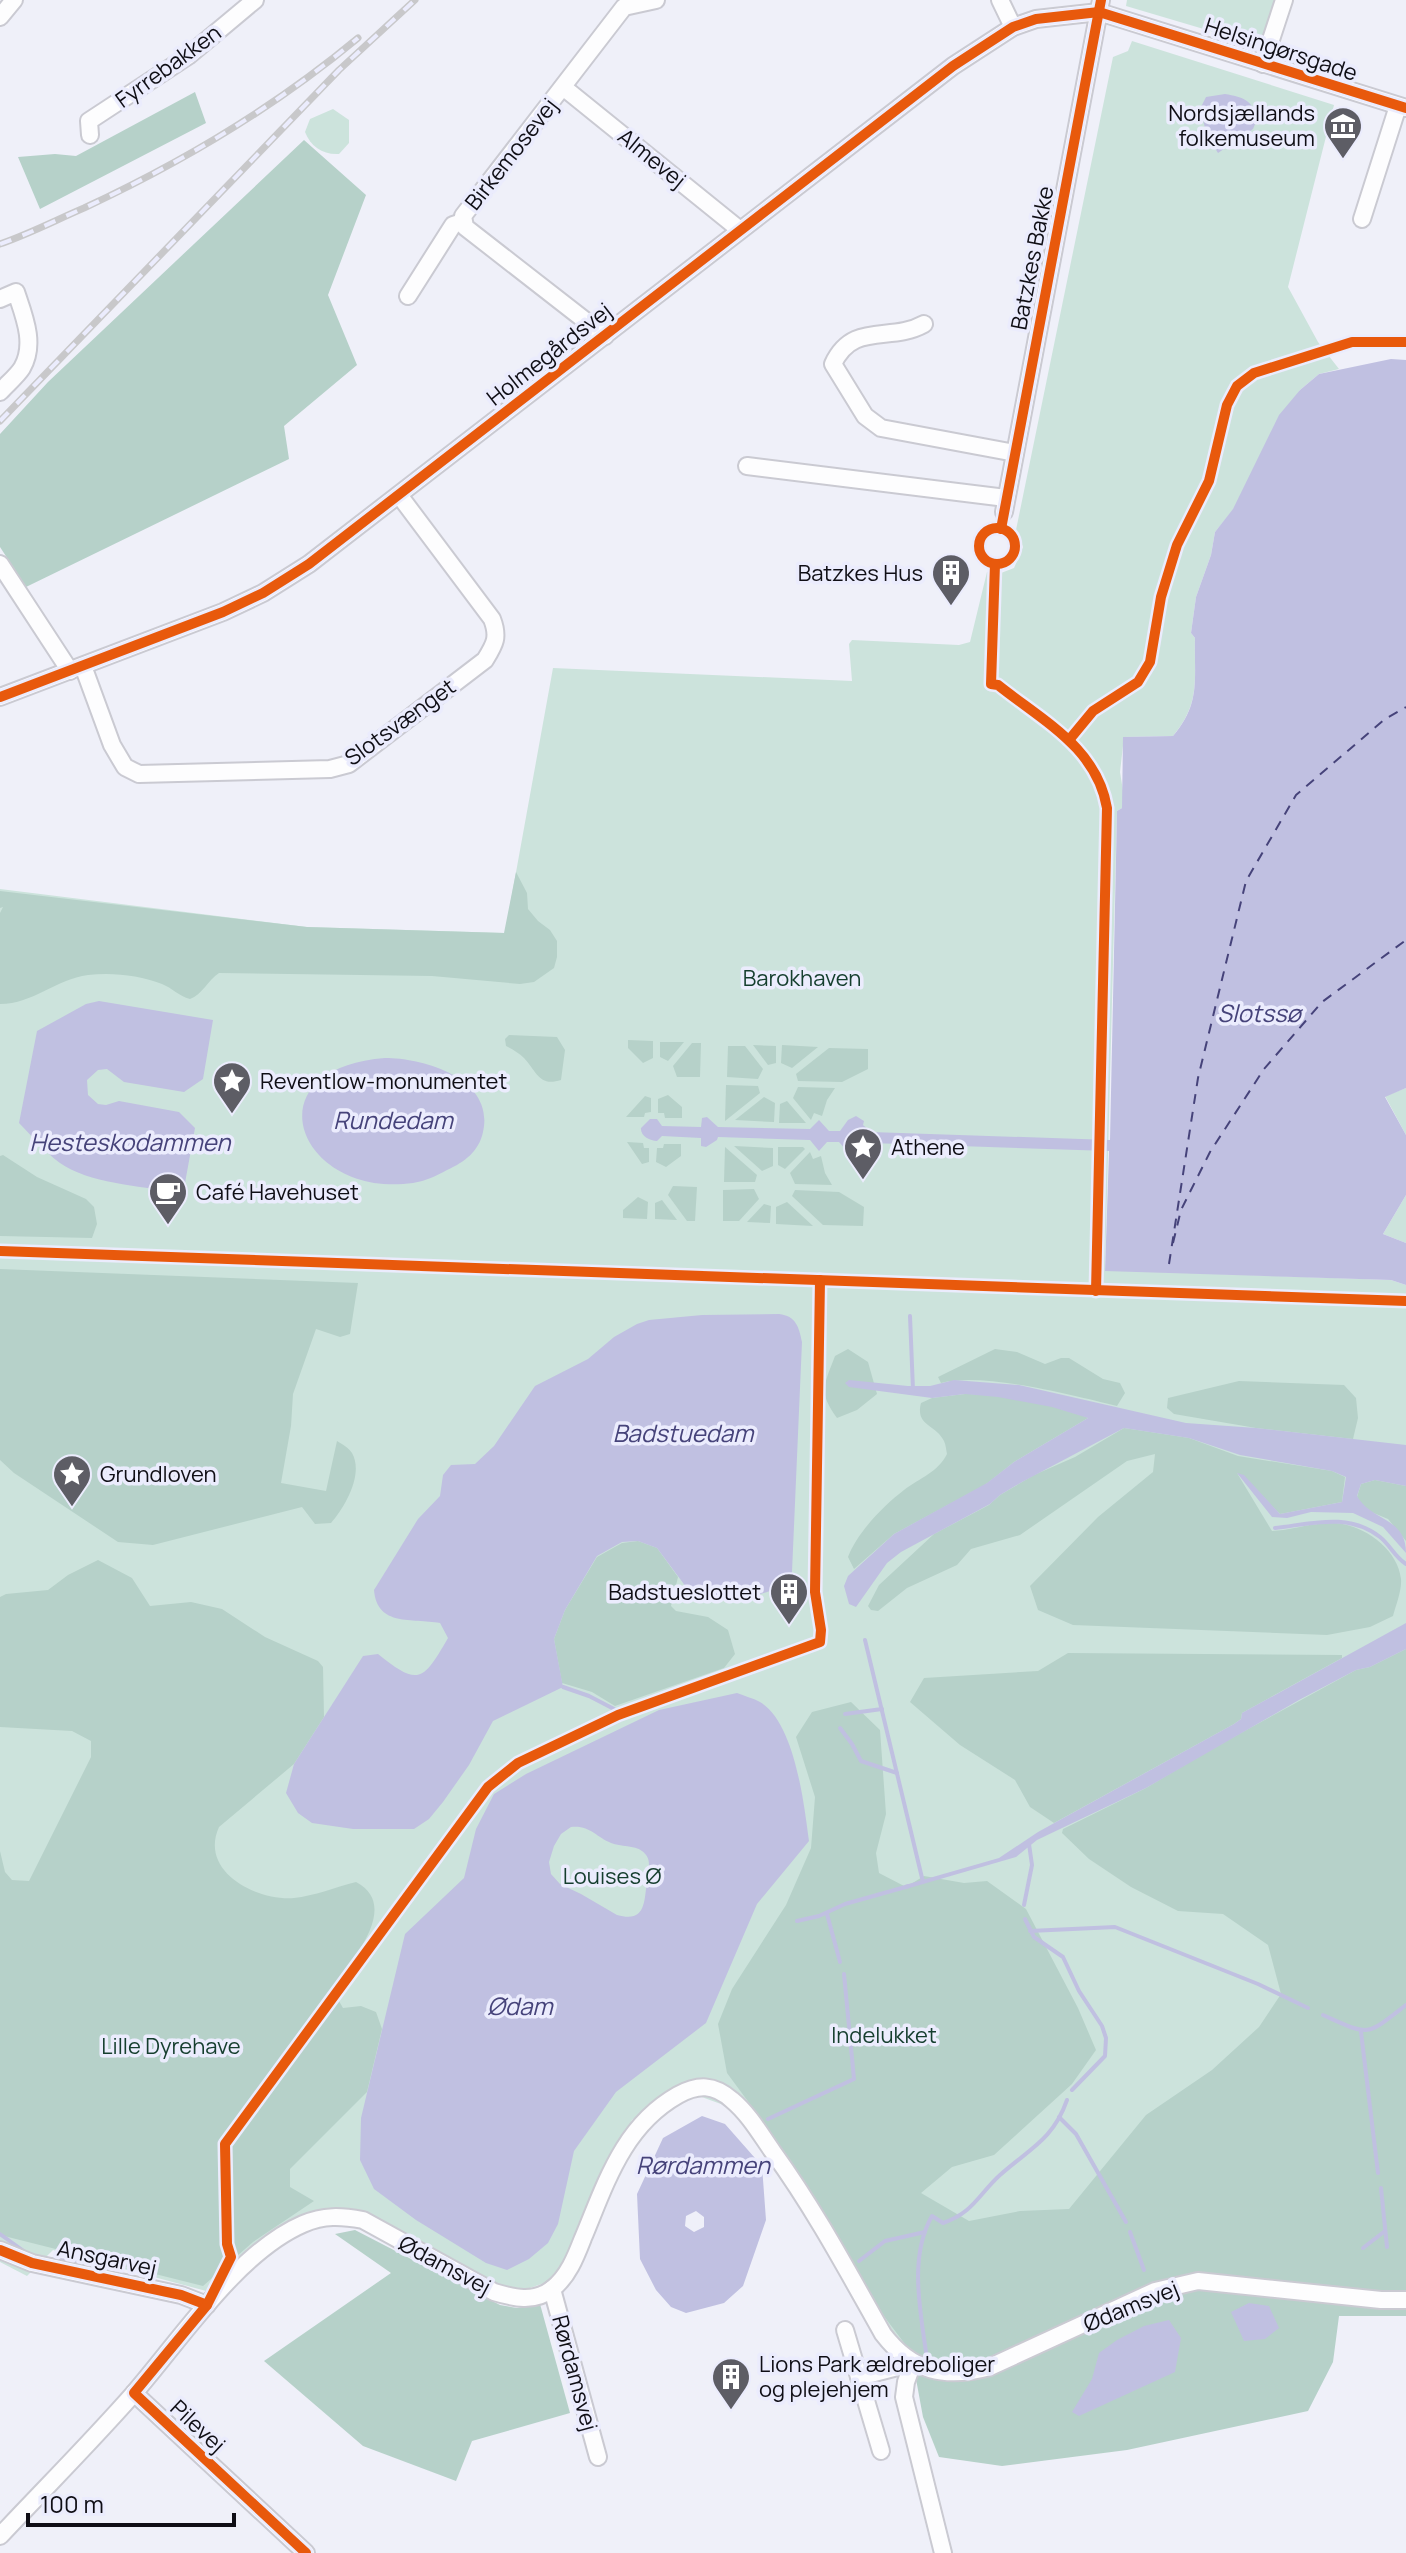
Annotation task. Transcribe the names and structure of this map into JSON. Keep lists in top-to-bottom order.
{
  "streets": {
    "street": [
      "Helsingørsgade",
      "Fyrrebakken",
      "Birkemosevej",
      "Almevej",
      "Batzkes Bakke",
      "Holmegårdsvej",
      "Slotsvænget",
      "Ansgarvej",
      "Ødamsvej",
      "Rørdamsvej",
      "Pilevej"
    ]
  },
  "crossings": [
    ["Helsingørsgade", "Batzkes Bakke"],
    ["Helsingørsgade", "Holmegårdsvej"],
    ["Birkemosevej", "Almevej"],
    ["Birkemosevej", "Holmegårdsvej"],
    ["Almevej", "Holmegårdsvej"],
    ["Batzkes Bakke", "Holmegårdsvej"],
    ["Holmegårdsvej", "Slotsvænget"],
    ["Ansgarvej", "Ødamsvej"],
    ["Ødamsvej", "Rørdamsvej"],
    ["Ødamsvej", "Pilevej"]
  ],
  "water": [
    "Slotssø",
    "Rundedam",
    "Hesteskodammen",
    "Badstuedam",
    "Ødam",
    "Rørdammen"
  ],
  "parks": [
    "Barokhaven",
    "Louises Ø",
    "Indelukket",
    "Lille Dyrehave"
  ],
  "places": {
    "museum": ["Nordsjællands folkemuseum"],
    "building": ["Batzkes Hus", "Badstueslottet", "Lions Park ældreboliger og plejehjem"],
    "place": ["Reventlow-monumentet", "Athene", "Grundloven"],
    "cafe": ["Café Havehuset"]
  },
  "scale_bar": "100 m"
}
